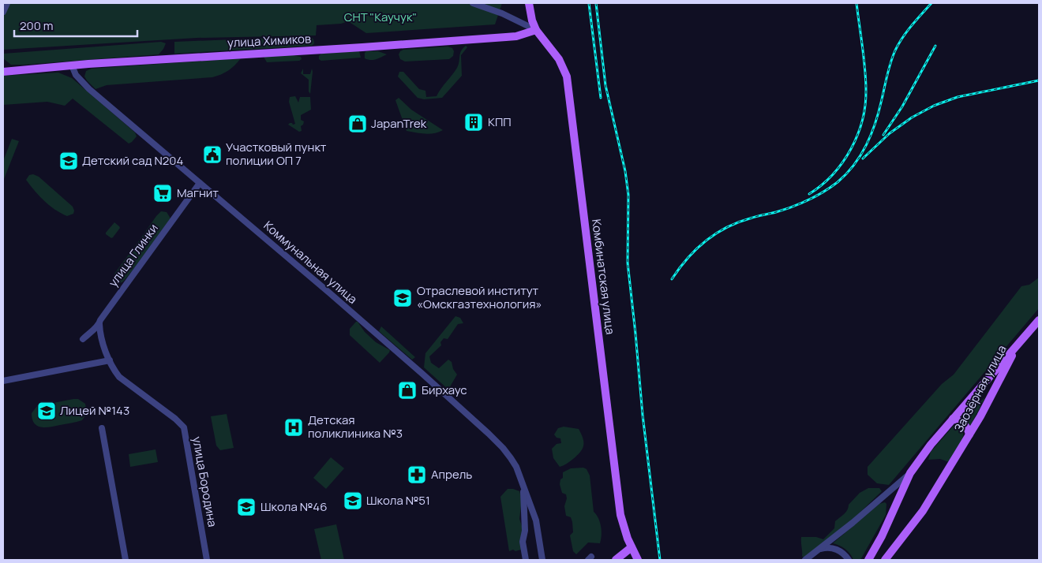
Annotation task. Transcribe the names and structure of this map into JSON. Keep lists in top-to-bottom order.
{
  "streets": {
    "main road": ["улица Химиков", "Комбинатская улица", "Заозёрная улица"],
    "street": ["улица Глинки", "Коммунальная улица", "улица Бородина"]
  },
  "crossings": [
    ["улица Химиков", "Коммунальная улица"],
    ["улица Химиков", "Комбинатская улица"],
    ["улица Глинки", "Коммунальная улица"],
    ["улица Глинки", "улица Бородина"]
  ],
  "parks": ["СНТ \"Каучук\""],
  "places": {
    "building": ["КПП"],
    "shop": ["JapanTrek", "Бирхаус"],
    "public building": ["Участковый пункт полиции ОП 7"],
    "school or university": [
      "Детский сад N204",
      "Отраслевой институт «Омскгазтехнология»",
      "Лицей №143",
      "Школа №51",
      "Школа №46"
    ],
    "supermarket": ["Магнит"],
    "hospital": ["Детская поликлиника №3"],
    "pharmacy": ["Апрель"]
  },
  "scale_bar": "200 m"
}
